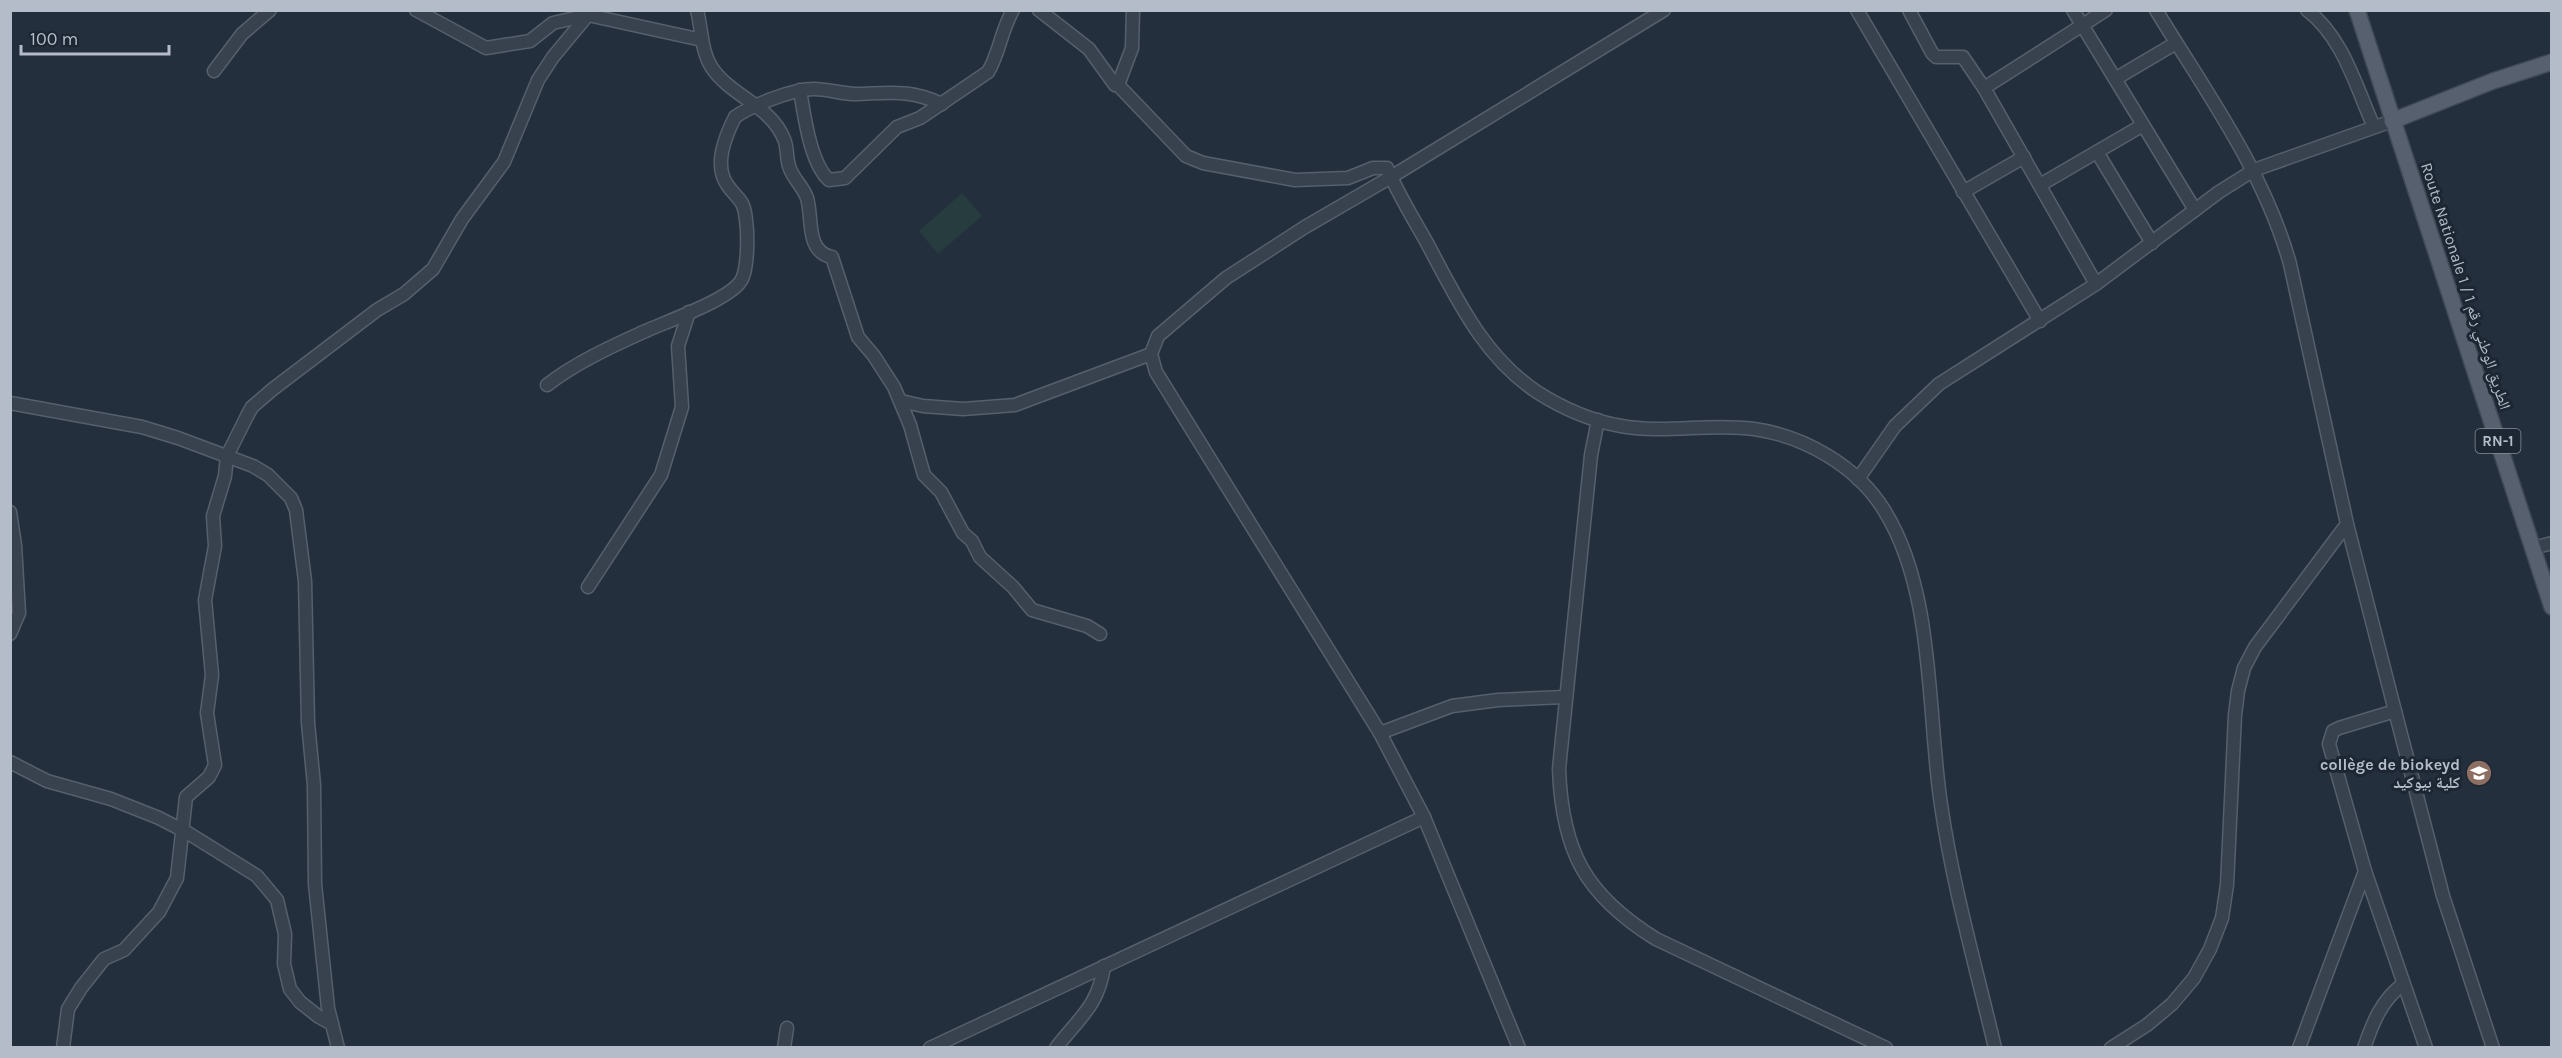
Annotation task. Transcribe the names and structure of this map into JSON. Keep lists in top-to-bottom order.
{
  "streets": {
    "main road": ["Route Nationale 1 / الطريق الوطني رقم 1", "RN-1"]
  },
  "places": {
    "school or university": ["collège de biokeyd كلية بيوكيد"]
  },
  "scale_bar": "100 m"
}
